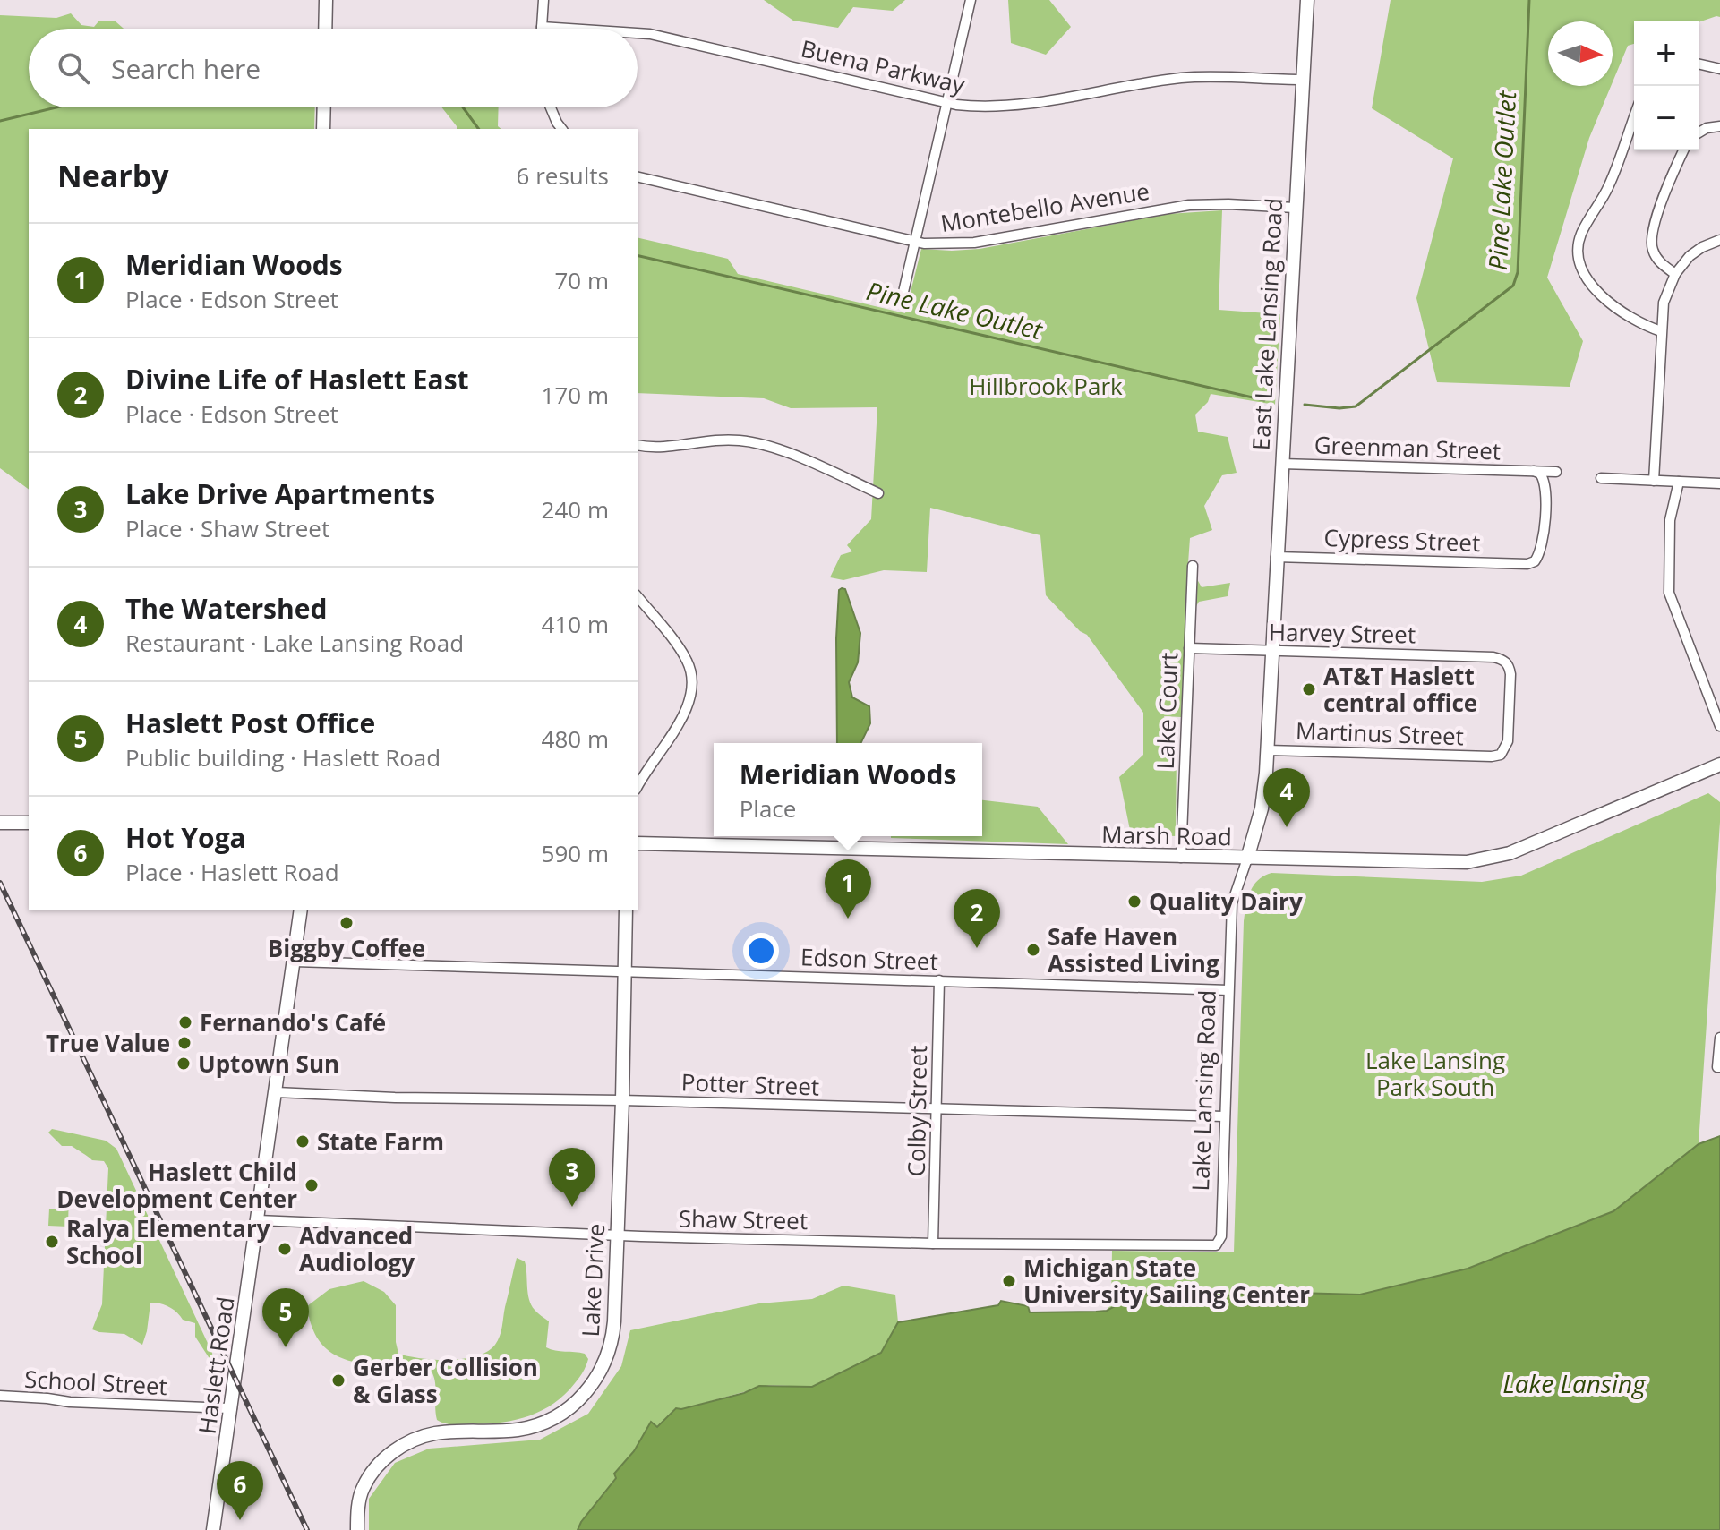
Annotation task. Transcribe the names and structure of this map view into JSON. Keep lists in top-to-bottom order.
{
  "streets": {
    "street": [
      "Buena Parkway",
      "Montebello Avenue",
      "East Lake Lansing Road",
      "Greenman Street",
      "Cypress Street",
      "Harvey Street",
      "Lake Court",
      "Martinus Street",
      "Marsh Road",
      "Edson Street",
      "Potter Street",
      "Lake Lansing Road",
      "Colby Street",
      "Shaw Street",
      "Lake Drive",
      "Haslett Road",
      "School Street"
    ]
  },
  "crossings": [
    ["Buena Parkway", "East Lake Lansing Road"],
    ["Montebello Avenue", "East Lake Lansing Road"],
    ["East Lake Lansing Road", "Greenman Street"],
    ["East Lake Lansing Road", "Cypress Street"],
    ["East Lake Lansing Road", "Harvey Street"],
    ["East Lake Lansing Road", "Lake Lansing Road"],
    ["Greenman Street", "Cypress Street"],
    ["Harvey Street", "Lake Court"],
    ["Harvey Street", "Martinus Street"],
    ["Harvey Street", "Lake Lansing Road"],
    ["Lake Court", "Marsh Road"],
    ["Martinus Street", "Lake Lansing Road"],
    ["Marsh Road", "Lake Lansing Road"],
    ["Edson Street", "Lake Lansing Road"],
    ["Edson Street", "Colby Street"],
    ["Edson Street", "Lake Drive"],
    ["Edson Street", "Haslett Road"],
    ["Potter Street", "Lake Lansing Road"],
    ["Potter Street", "Colby Street"],
    ["Potter Street", "Lake Drive"],
    ["Potter Street", "Haslett Road"],
    ["Lake Lansing Road", "Shaw Street"],
    ["Colby Street", "Shaw Street"],
    ["Shaw Street", "Lake Drive"],
    ["Shaw Street", "Haslett Road"],
    ["Haslett Road", "School Street"]
  ],
  "water": ["Pine Lake Outlet", "Lake Lansing"],
  "parks": ["Hillbrook Park", "Lake Lansing Park South"],
  "places": [
    "AT&T Haslett central office",
    "Quality Dairy",
    "Biggby Coffee",
    "Safe Haven Assisted Living",
    "Fernando's Café",
    "True Value",
    "Uptown Sun",
    "State Farm",
    "Haslett Child Development Center",
    "Ralya Elementary School",
    "Advanced Audiology",
    "Michigan State University Sailing Center",
    "Gerber Collision & Glass"
  ],
  "north": "right",
  "page": {
    "map_buttons": ["+", "−"],
    "search": "Search here",
    "heading": ["Nearby", "6 results"],
    "list": [
      {
        "mark": "1",
        "name": "Meridian Woods",
        "note": "Place · Edson Street",
        "value": "70 m"
      },
      {
        "mark": "2",
        "name": "Divine Life of Haslett East",
        "note": "Place · Edson Street",
        "value": "170 m"
      },
      {
        "mark": "3",
        "name": "Lake Drive Apartments",
        "note": "Place · Shaw Street",
        "value": "240 m"
      },
      {
        "mark": "4",
        "name": "The Watershed",
        "note": "Restaurant · Lake Lansing Road",
        "value": "410 m"
      },
      {
        "mark": "5",
        "name": "Haslett Post Office",
        "note": "Public building · Haslett Road",
        "value": "480 m"
      },
      {
        "mark": "6",
        "name": "Hot Yoga",
        "note": "Place · Haslett Road",
        "value": "590 m"
      }
    ],
    "popup": ["Meridian Woods", "Place"],
    "pins": [
      "4",
      "1",
      "2",
      "3",
      "5",
      "6"
    ]
  }
}
